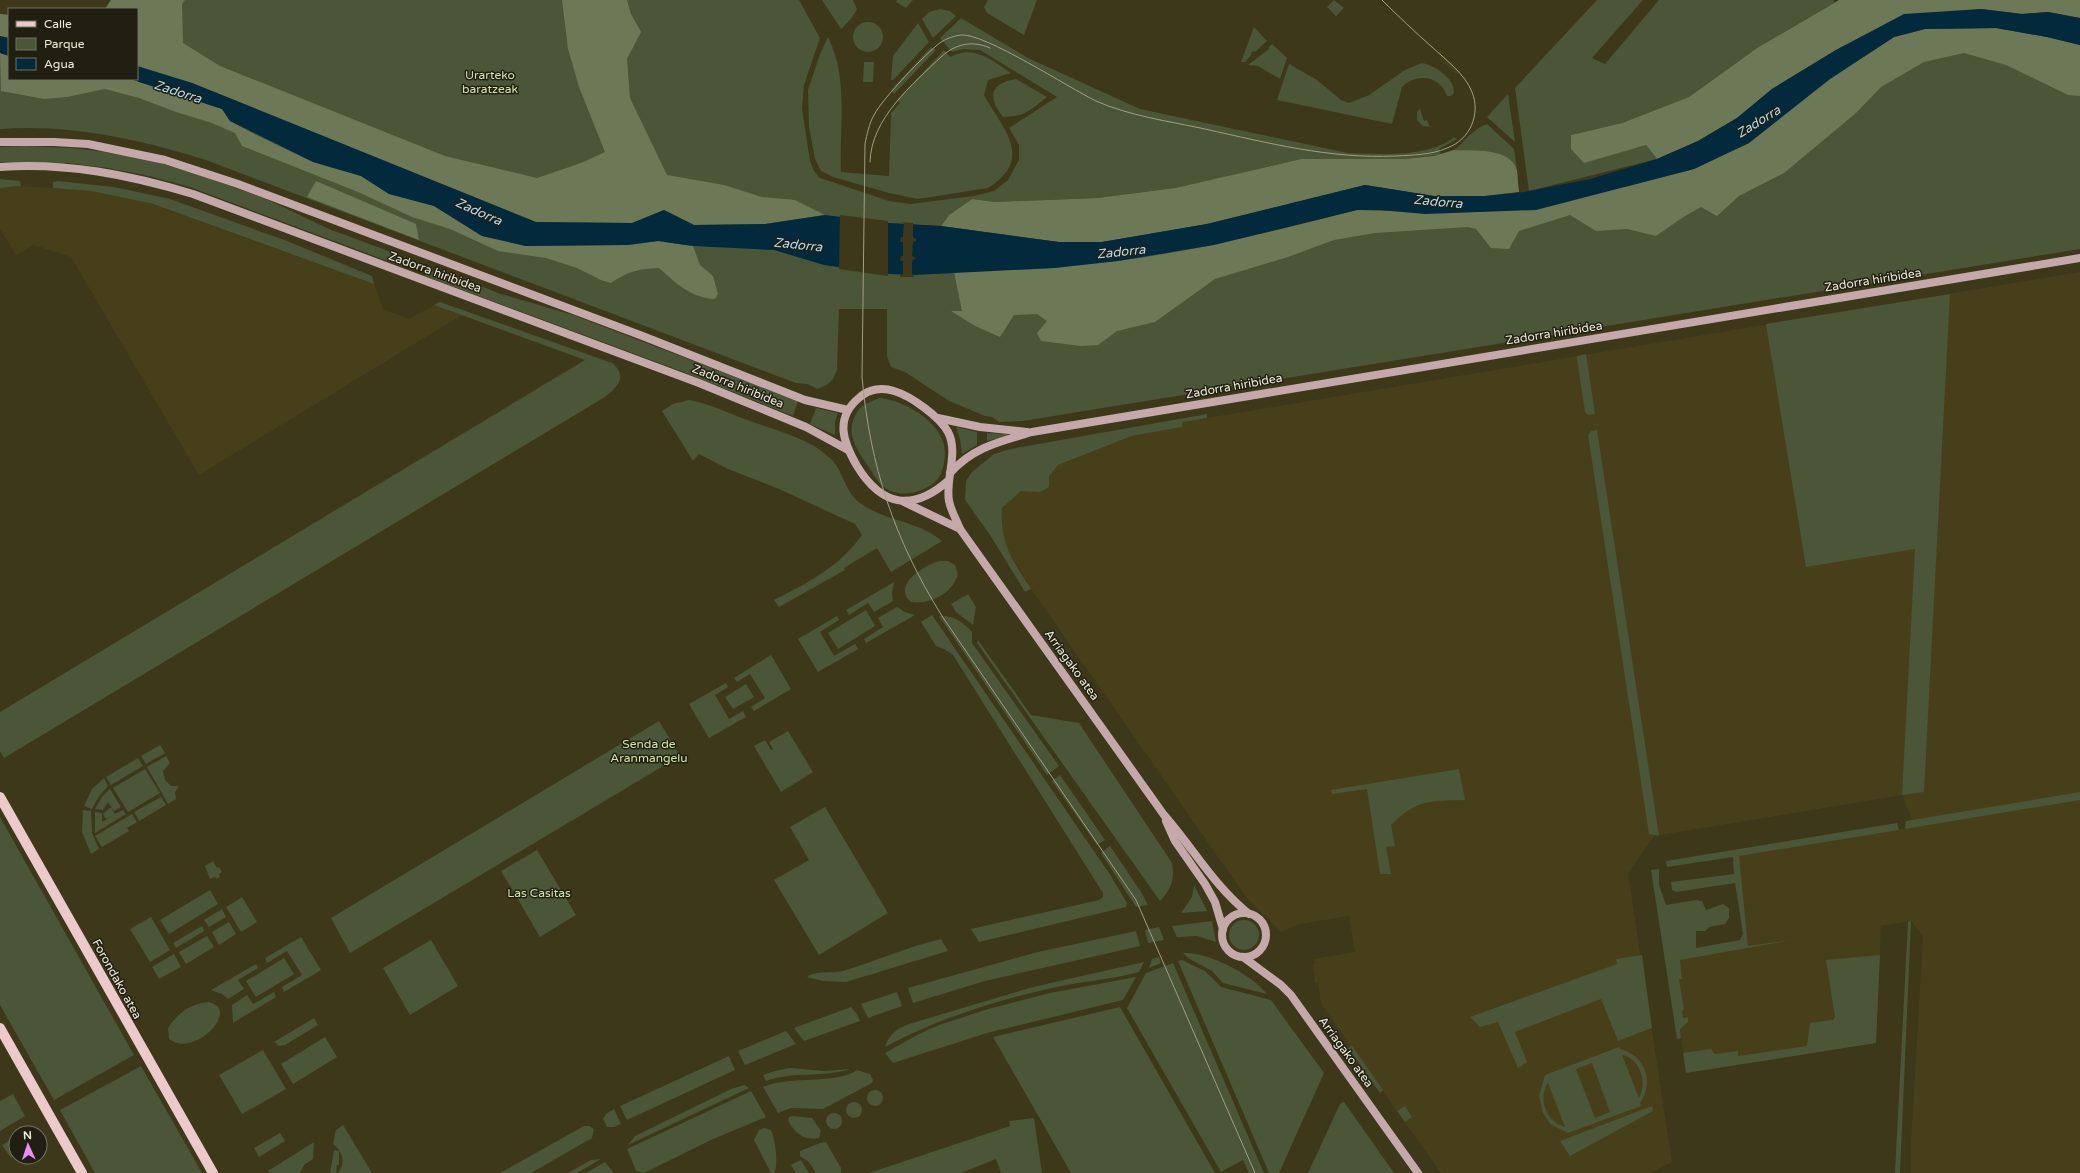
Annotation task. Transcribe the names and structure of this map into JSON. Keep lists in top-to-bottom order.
{
  "streets": {
    "main road": ["Zadorra hiribidea", "Arriagako atea", "Forondako atea"]
  },
  "crossings": [
    ["Zadorra hiribidea", "Arriagako atea"]
  ],
  "water": ["Zadorra"],
  "parks": ["Urarteko baratzeak", "Senda de Aranmangelu", "Las Casitas"],
  "legend": ["Calle", "Parque", "Agua"],
  "north": "top"
}
